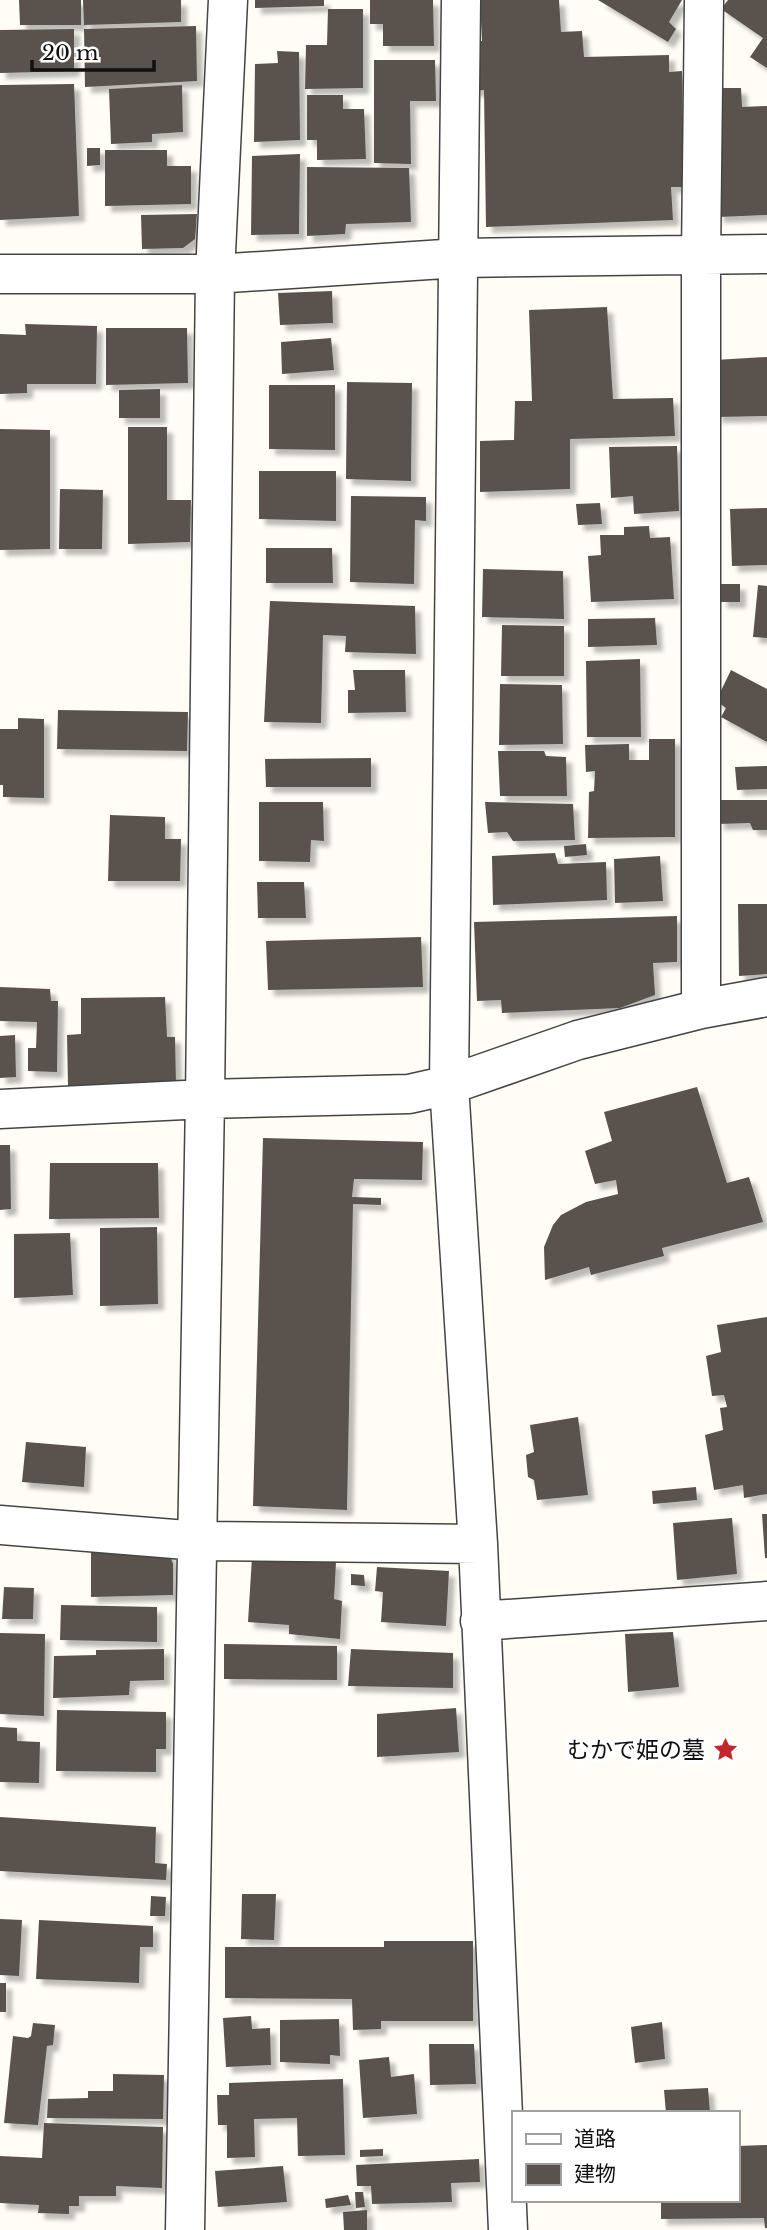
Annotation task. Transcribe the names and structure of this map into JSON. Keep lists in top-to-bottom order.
{
  "places": {
    "place": ["むかで姫の墓"]
  },
  "legend": ["道路", "建物"],
  "scale_bar": "20 m"
}
